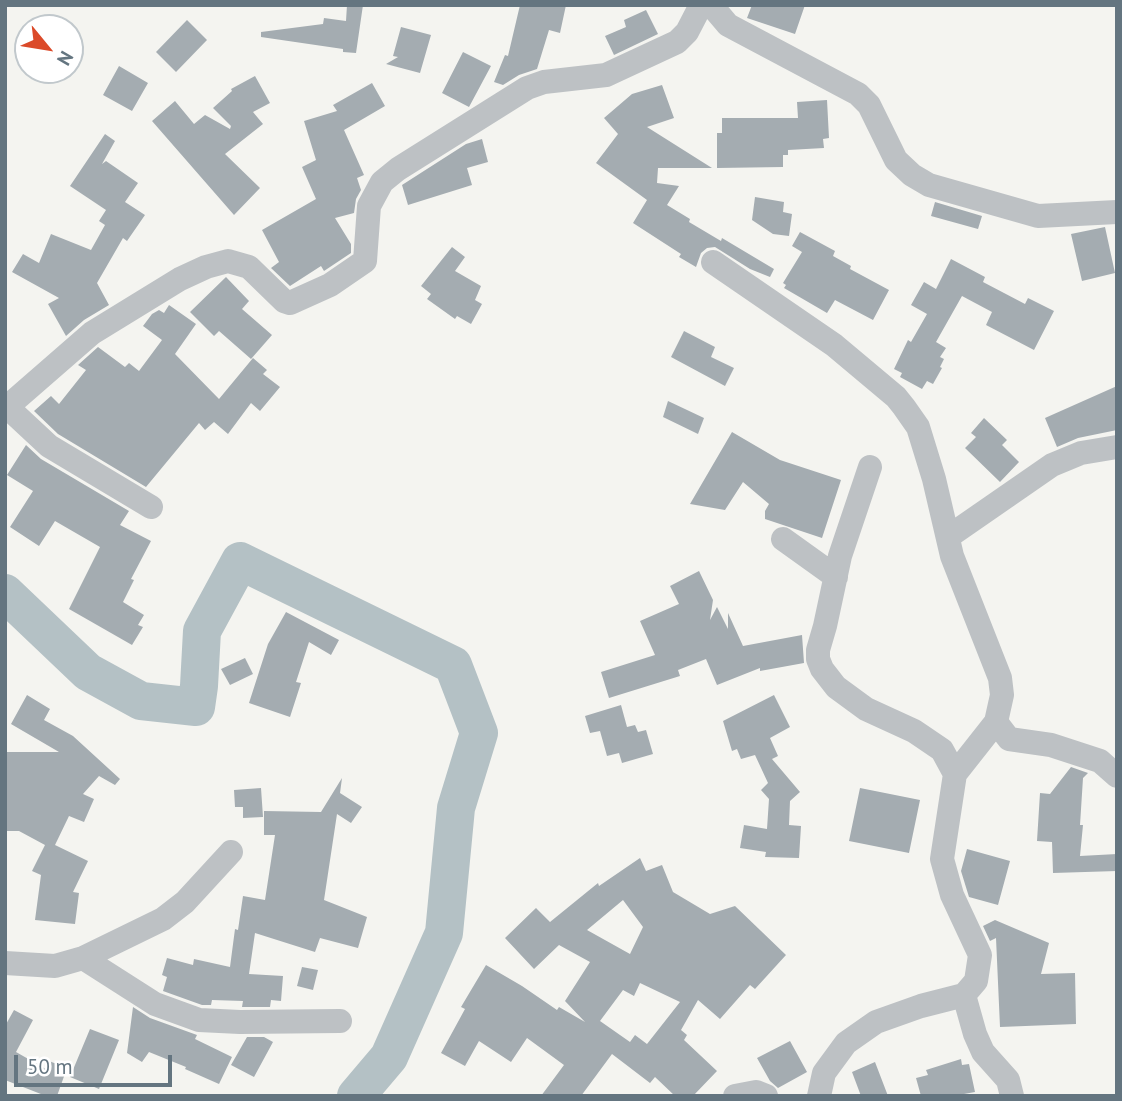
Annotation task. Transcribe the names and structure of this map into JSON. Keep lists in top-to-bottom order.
{
  "scale_bar": "50 m",
  "north": "bottom right"
}
